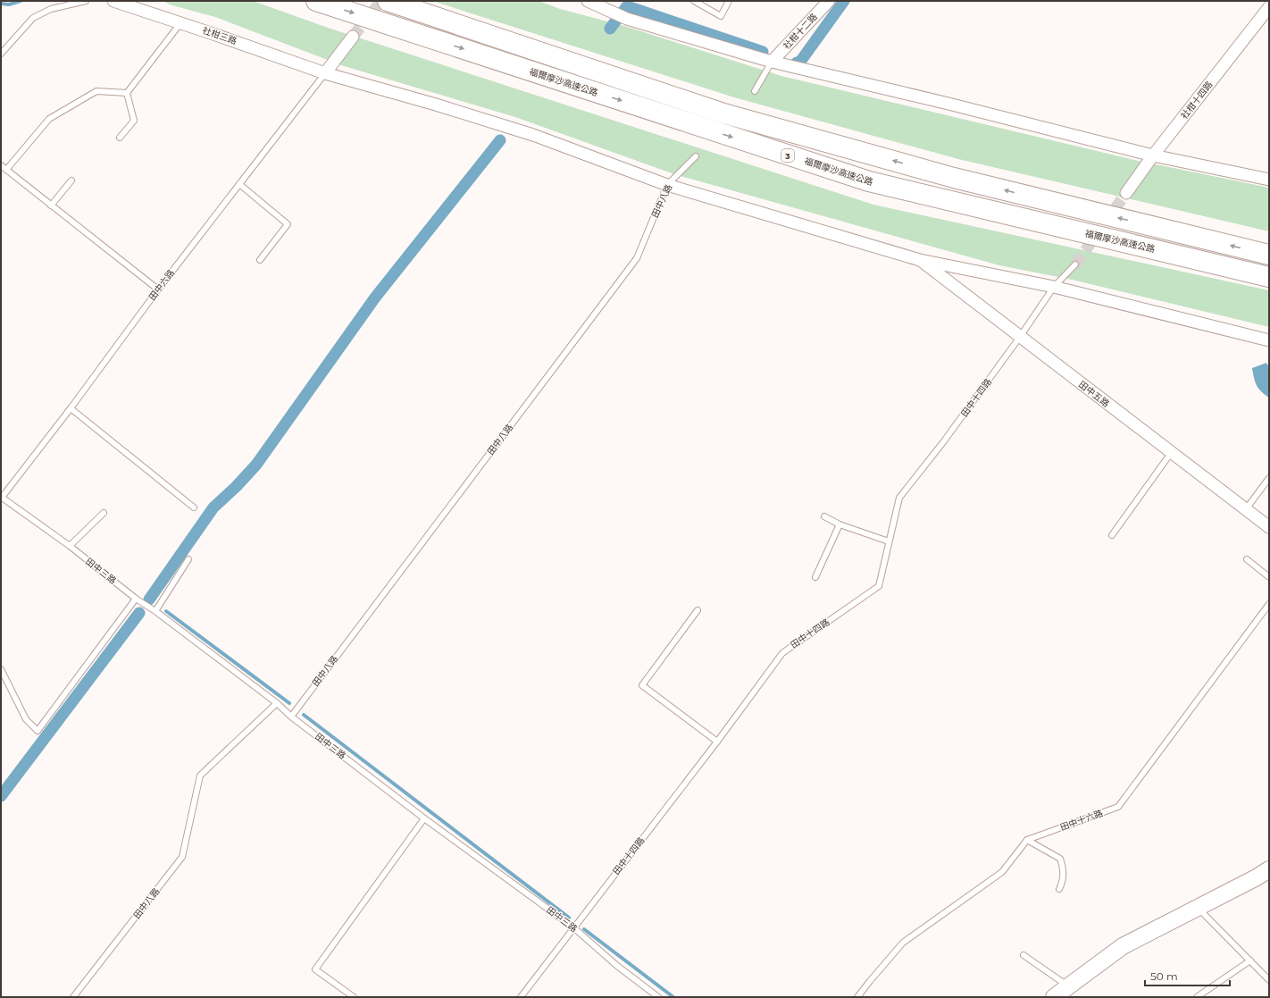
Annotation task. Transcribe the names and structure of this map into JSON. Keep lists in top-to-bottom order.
{
  "streets": {
    "highway": ["福爾摩沙高速公路", "3"],
    "street": [
      "社柑十二路",
      "社柑三路",
      "社柑十四路",
      "田中五路"
    ],
    "lane": [
      "田中八路",
      "田中六路",
      "田中十四路",
      "田中三路",
      "田中十六路"
    ]
  },
  "crossings": [
    ["社柑三路", "田中八路"],
    ["社柑三路", "田中六路"],
    ["社柑三路", "田中五路"],
    ["社柑三路", "田中十四路"],
    ["田中八路", "田中三路"],
    ["田中六路", "田中三路"],
    ["田中五路", "田中十四路"],
    ["田中十四路", "田中三路"]
  ],
  "scale_bar": "50 m"
}
